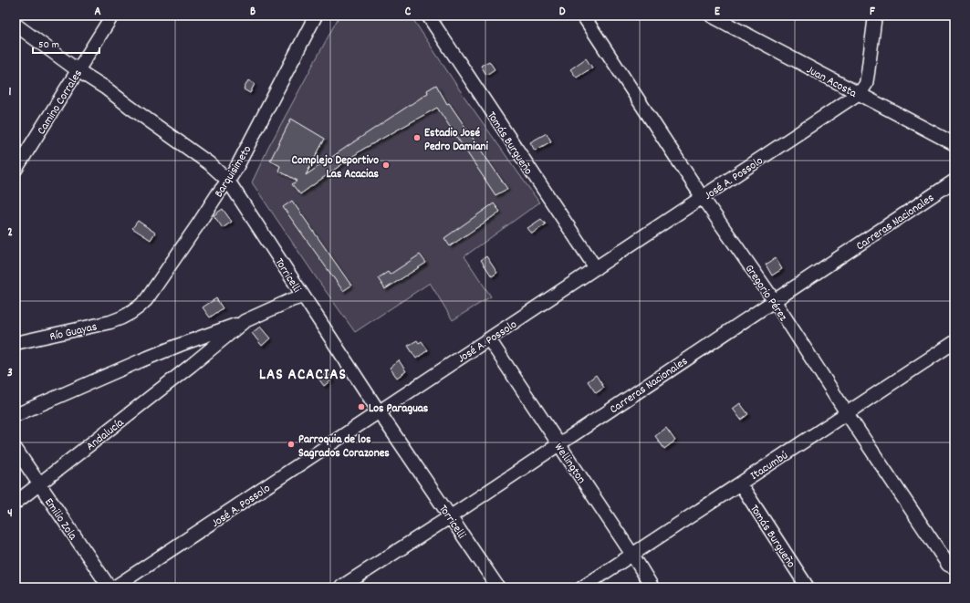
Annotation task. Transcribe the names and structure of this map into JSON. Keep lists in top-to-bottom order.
{
  "streets": {
    "street": [
      "Juan Acosta",
      "Camino Corrales",
      "Tomás Burgueño",
      "Barquisimeto",
      "José A. Possolo",
      "Carreras Nacionales",
      "Torricelli",
      "Gregorio Pérez",
      "Río Guayas",
      "Andalucía",
      "Wellington",
      "Itacumbú",
      "Emilio Zola"
    ]
  },
  "crossings": [
    ["Juan Acosta", "José A. Possolo"],
    ["Camino Corrales", "Torricelli"],
    ["Tomás Burgueño", "José A. Possolo"],
    ["Tomás Burgueño", "Itacumbú"],
    ["Barquisimeto", "Torricelli"],
    ["Barquisimeto", "Río Guayas"],
    ["José A. Possolo", "Torricelli"],
    ["José A. Possolo", "Gregorio Pérez"],
    ["José A. Possolo", "Wellington"],
    ["Carreras Nacionales", "Torricelli"],
    ["Carreras Nacionales", "Gregorio Pérez"],
    ["Carreras Nacionales", "Wellington"],
    ["Torricelli", "Andalucía"],
    ["Gregorio Pérez", "Itacumbú"],
    ["Andalucía", "Emilio Zola"],
    ["Wellington", "Itacumbú"]
  ],
  "districts": ["LAS ACACIAS"],
  "places": [
    "Estadio José Pedro Damiani",
    "Complejo Deportivo Las Acacias",
    "Los Paraguas",
    "Parroquia de los Sagrados Corazones"
  ],
  "scale_bar": "50 m",
  "grid": {
    "columns": [
      "A",
      "B",
      "C",
      "D",
      "E",
      "F"
    ],
    "rows": [
      "1",
      "2",
      "3",
      "4"
    ]
  }
}
